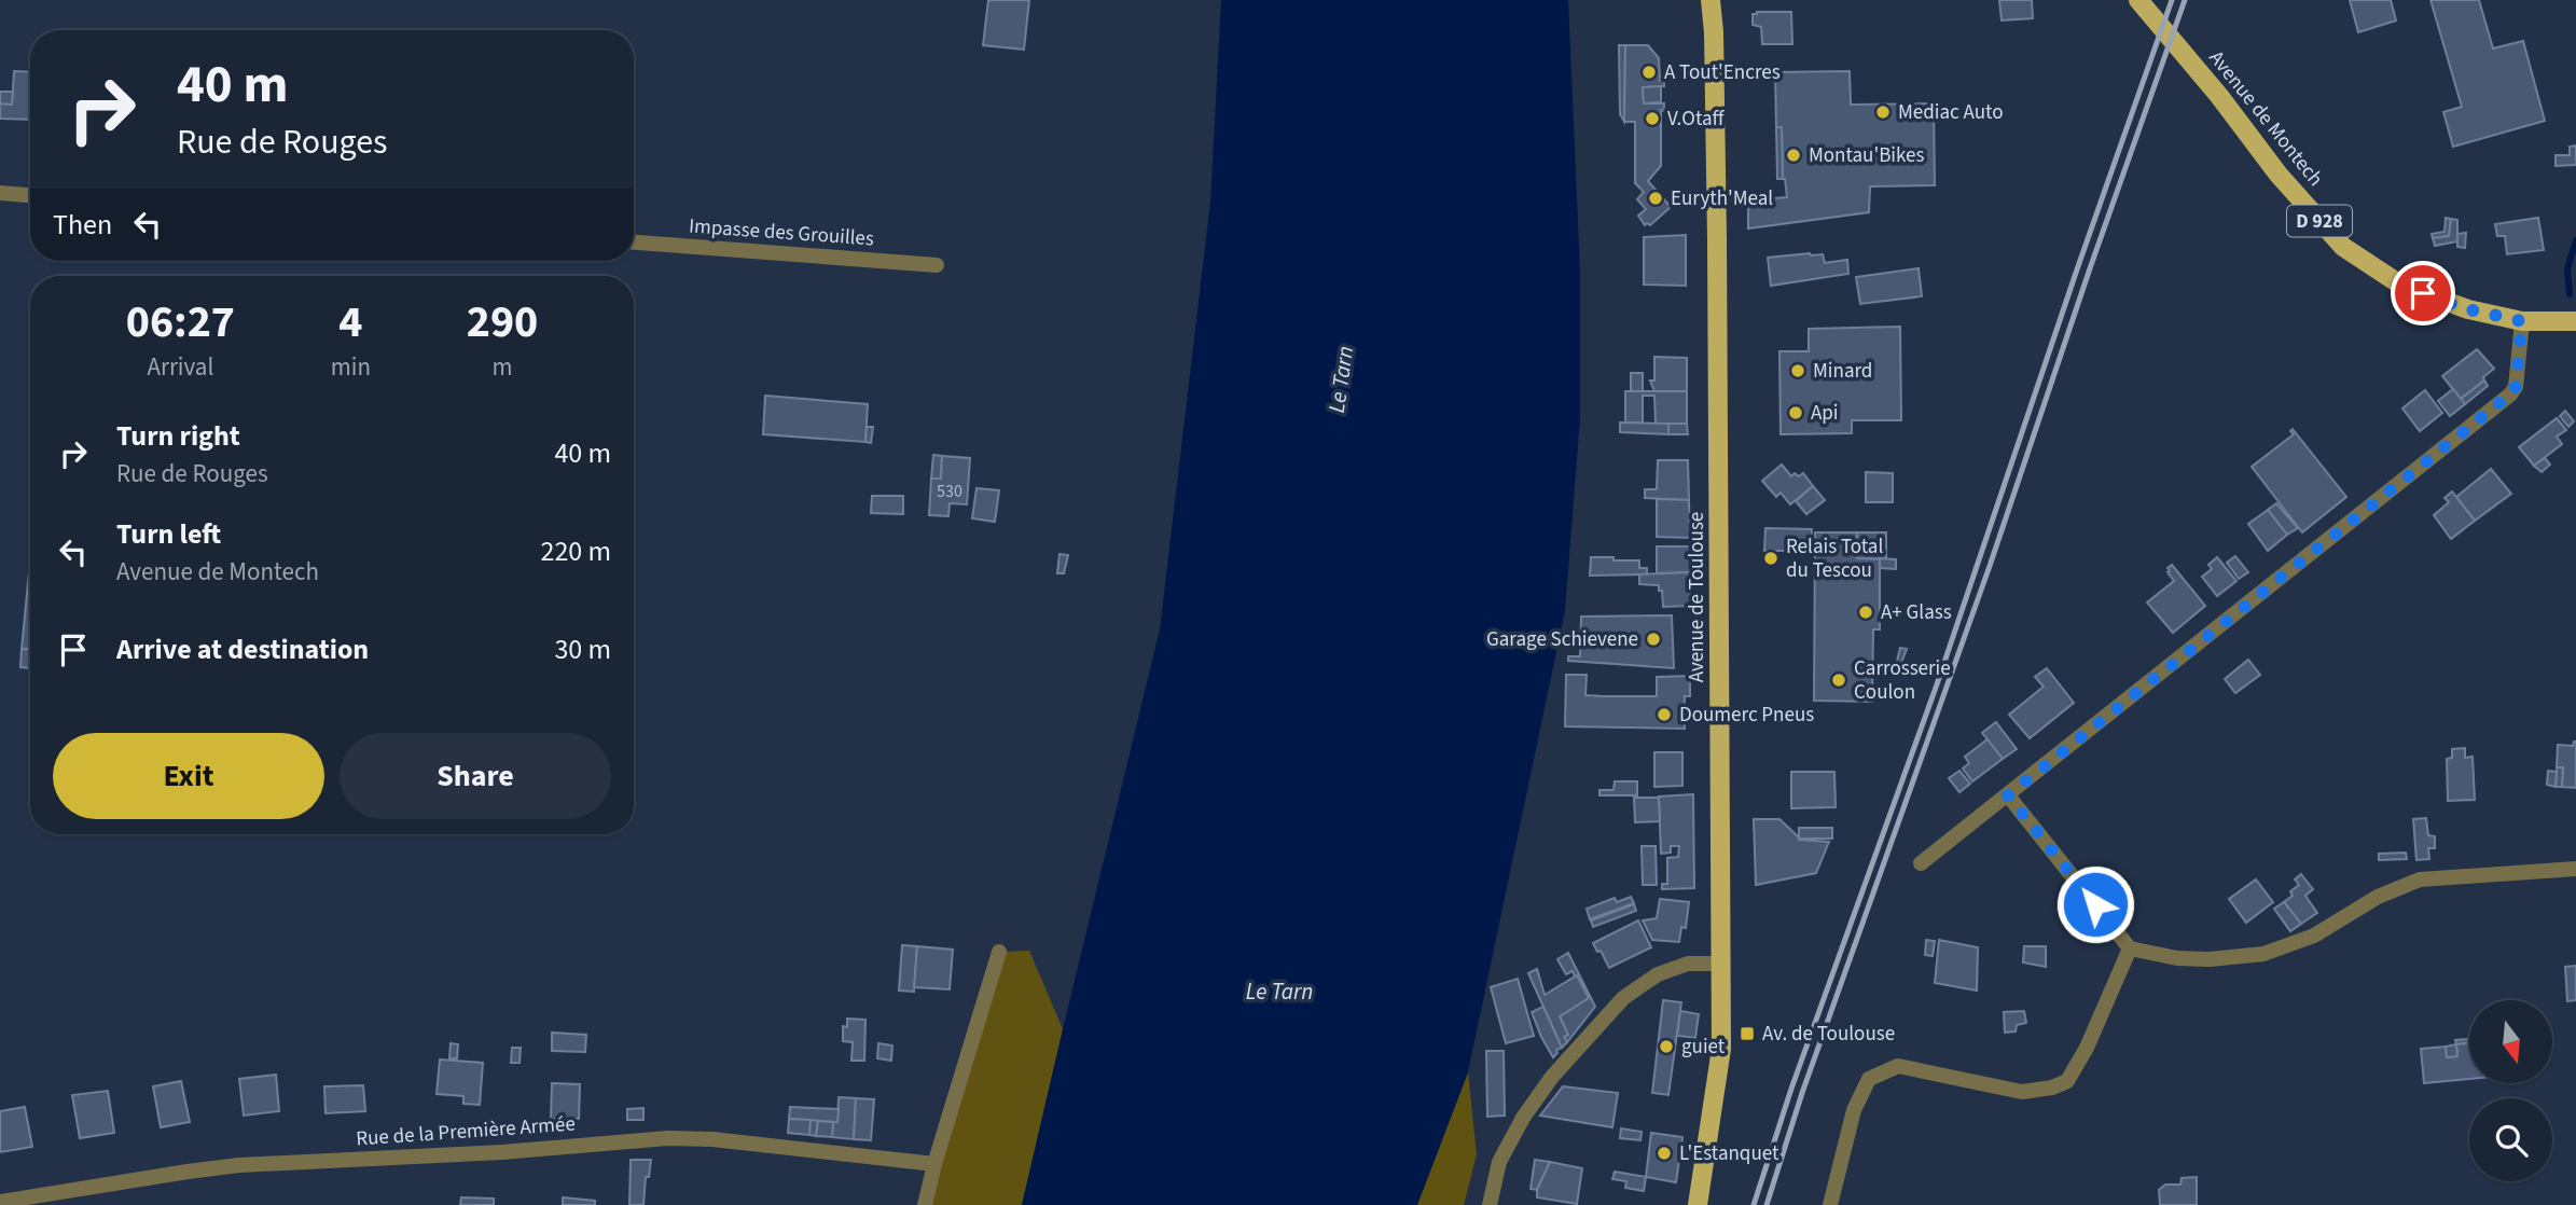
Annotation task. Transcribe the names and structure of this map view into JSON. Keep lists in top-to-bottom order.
{
  "streets": {
    "main road": ["Avenue de Montech", "D 928", "Avenue de Toulouse"],
    "street": ["Impasse des Grouilles", "Rue de la Première Armée"]
  },
  "water": ["Le Tarn"],
  "places": {
    "other": [
      "A Tout'Encres",
      "Mediac Auto",
      "V.Otaff",
      "Montau'Bikes",
      "Euryth'Meal",
      "Minard",
      "Api",
      "Relais Total du Tescou",
      "A+ Glass",
      "Garage Schievene",
      "Carrosserie Coulon",
      "Doumerc Pneus",
      "guiet",
      "L'Estanquet"
    ],
    "transit": ["Av. de Toulouse"]
  },
  "house_numbers": ["530"],
  "north": "bottom",
  "page": {
    "turn": ["40 m", "Rue de Rouges"],
    "then": "Then",
    "eta": [
      "06:27",
      "Arrival",
      "4",
      "min",
      "290",
      "m"
    ],
    "list": [
      {
        "name": "Turn right",
        "note": "Rue de Rouges",
        "value": "40 m"
      },
      {
        "name": "Turn left",
        "note": "Avenue de Montech",
        "value": "220 m"
      },
      {
        "name": "Arrive at destination",
        "value": "30 m"
      }
    ],
    "buttons": ["Exit", "Share"]
  }
}
